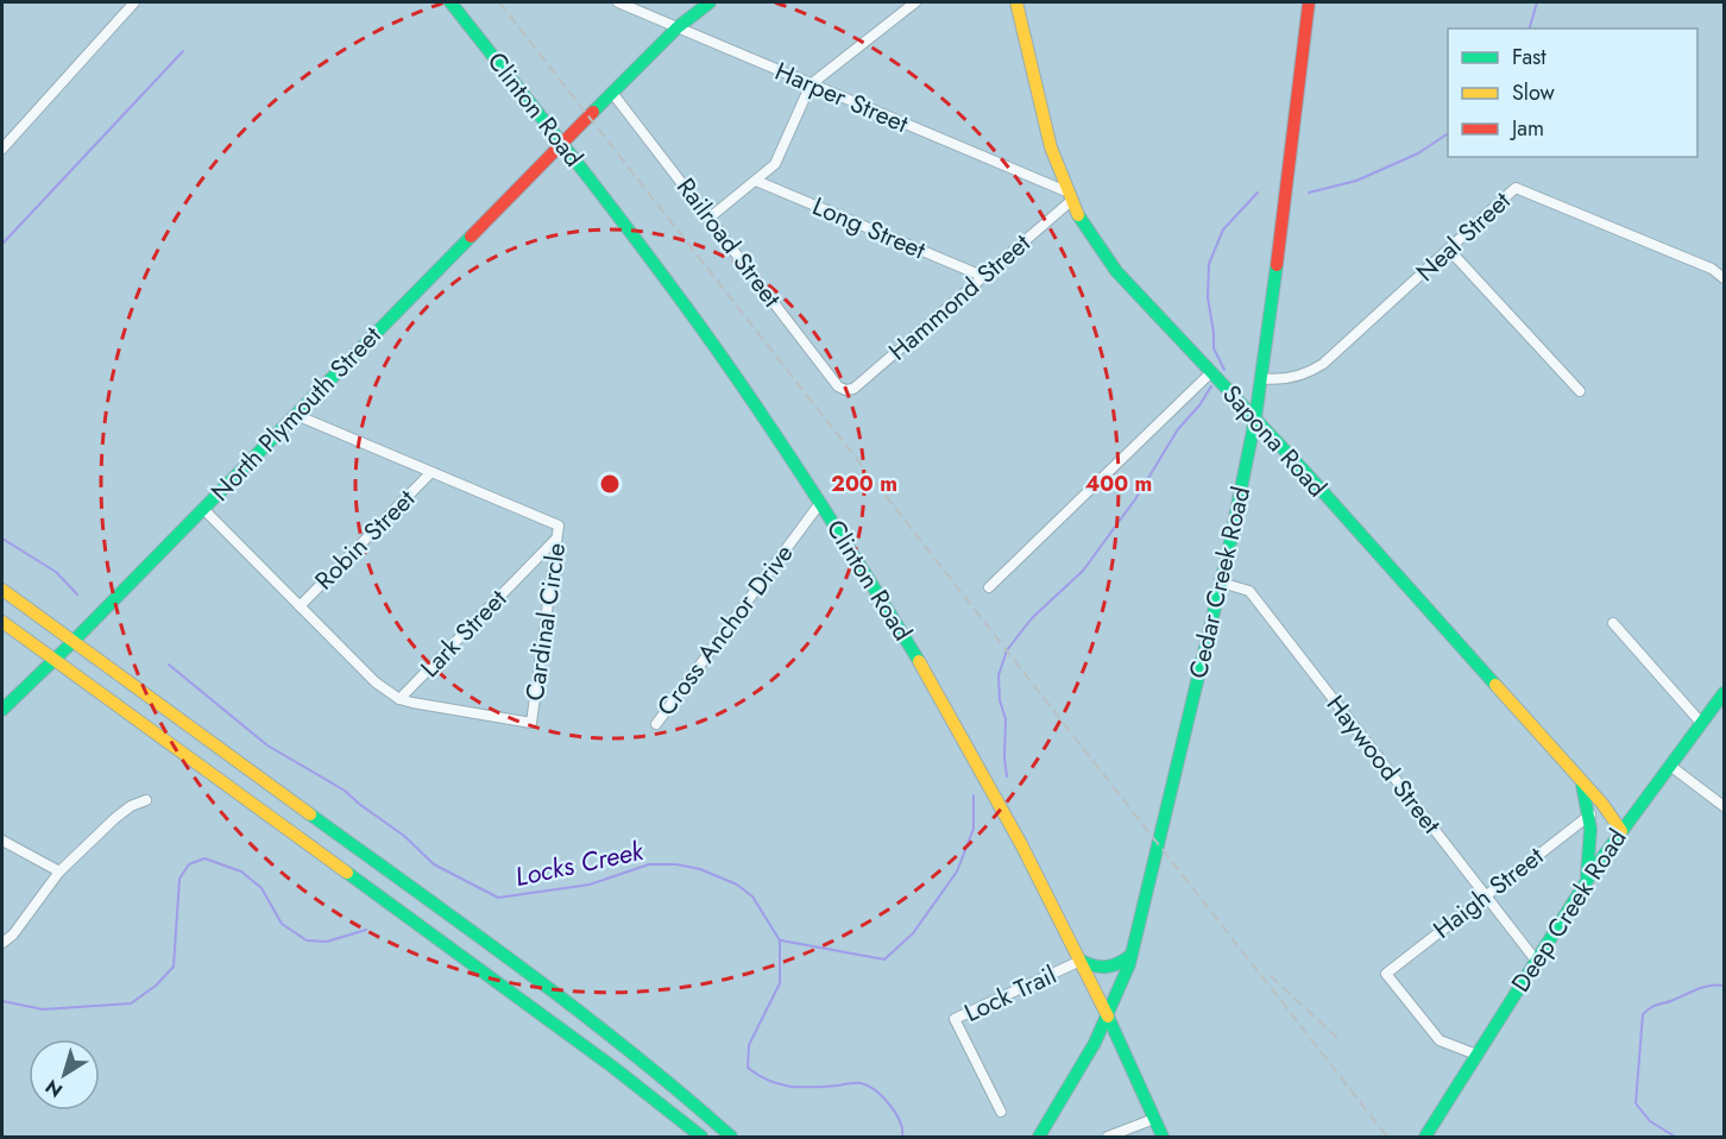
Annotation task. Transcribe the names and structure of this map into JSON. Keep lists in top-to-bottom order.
{
  "streets": {
    "main road": [
      "Clinton Road",
      "North Plymouth Street",
      "Sapona Road",
      "Cedar Creek Road",
      "Deep Creek Road"
    ],
    "street": [
      "Harper Street",
      "Long Street",
      "Neal Street",
      "Railroad Street",
      "Hammond Street",
      "Robin Street",
      "Cardinal Circle",
      "Cross Anchor Drive",
      "Lark Street",
      "Haywood Street",
      "Haigh Street",
      "Lock Trail"
    ]
  },
  "crossings": [
    ["Harper Street", "Hammond Street"],
    ["Harper Street", "North Plymouth Street"],
    ["Harper Street", "Sapona Road"],
    ["Clinton Road", "North Plymouth Street"],
    ["Clinton Road", "Cedar Creek Road"],
    ["Clinton Road", "Cross Anchor Drive"],
    ["Clinton Road", "Lock Trail"],
    ["Long Street", "Hammond Street"],
    ["Neal Street", "Cedar Creek Road"],
    ["Railroad Street", "Hammond Street"],
    ["Railroad Street", "North Plymouth Street"],
    ["Hammond Street", "Sapona Road"],
    ["North Plymouth Street", "Cardinal Circle"],
    ["Sapona Road", "Cedar Creek Road"],
    ["Sapona Road", "Deep Creek Road"],
    ["Robin Street", "Cardinal Circle"],
    ["Cedar Creek Road", "Haywood Street"],
    ["Cardinal Circle", "Lark Street"],
    ["Haywood Street", "Haigh Street"],
    ["Haywood Street", "Deep Creek Road"],
    ["Haigh Street", "Deep Creek Road"]
  ],
  "water": ["Locks Creek"],
  "legend": ["Fast", "Slow", "Jam"],
  "north": "bottom left",
  "rings": ["200 m", "400 m"]
}
